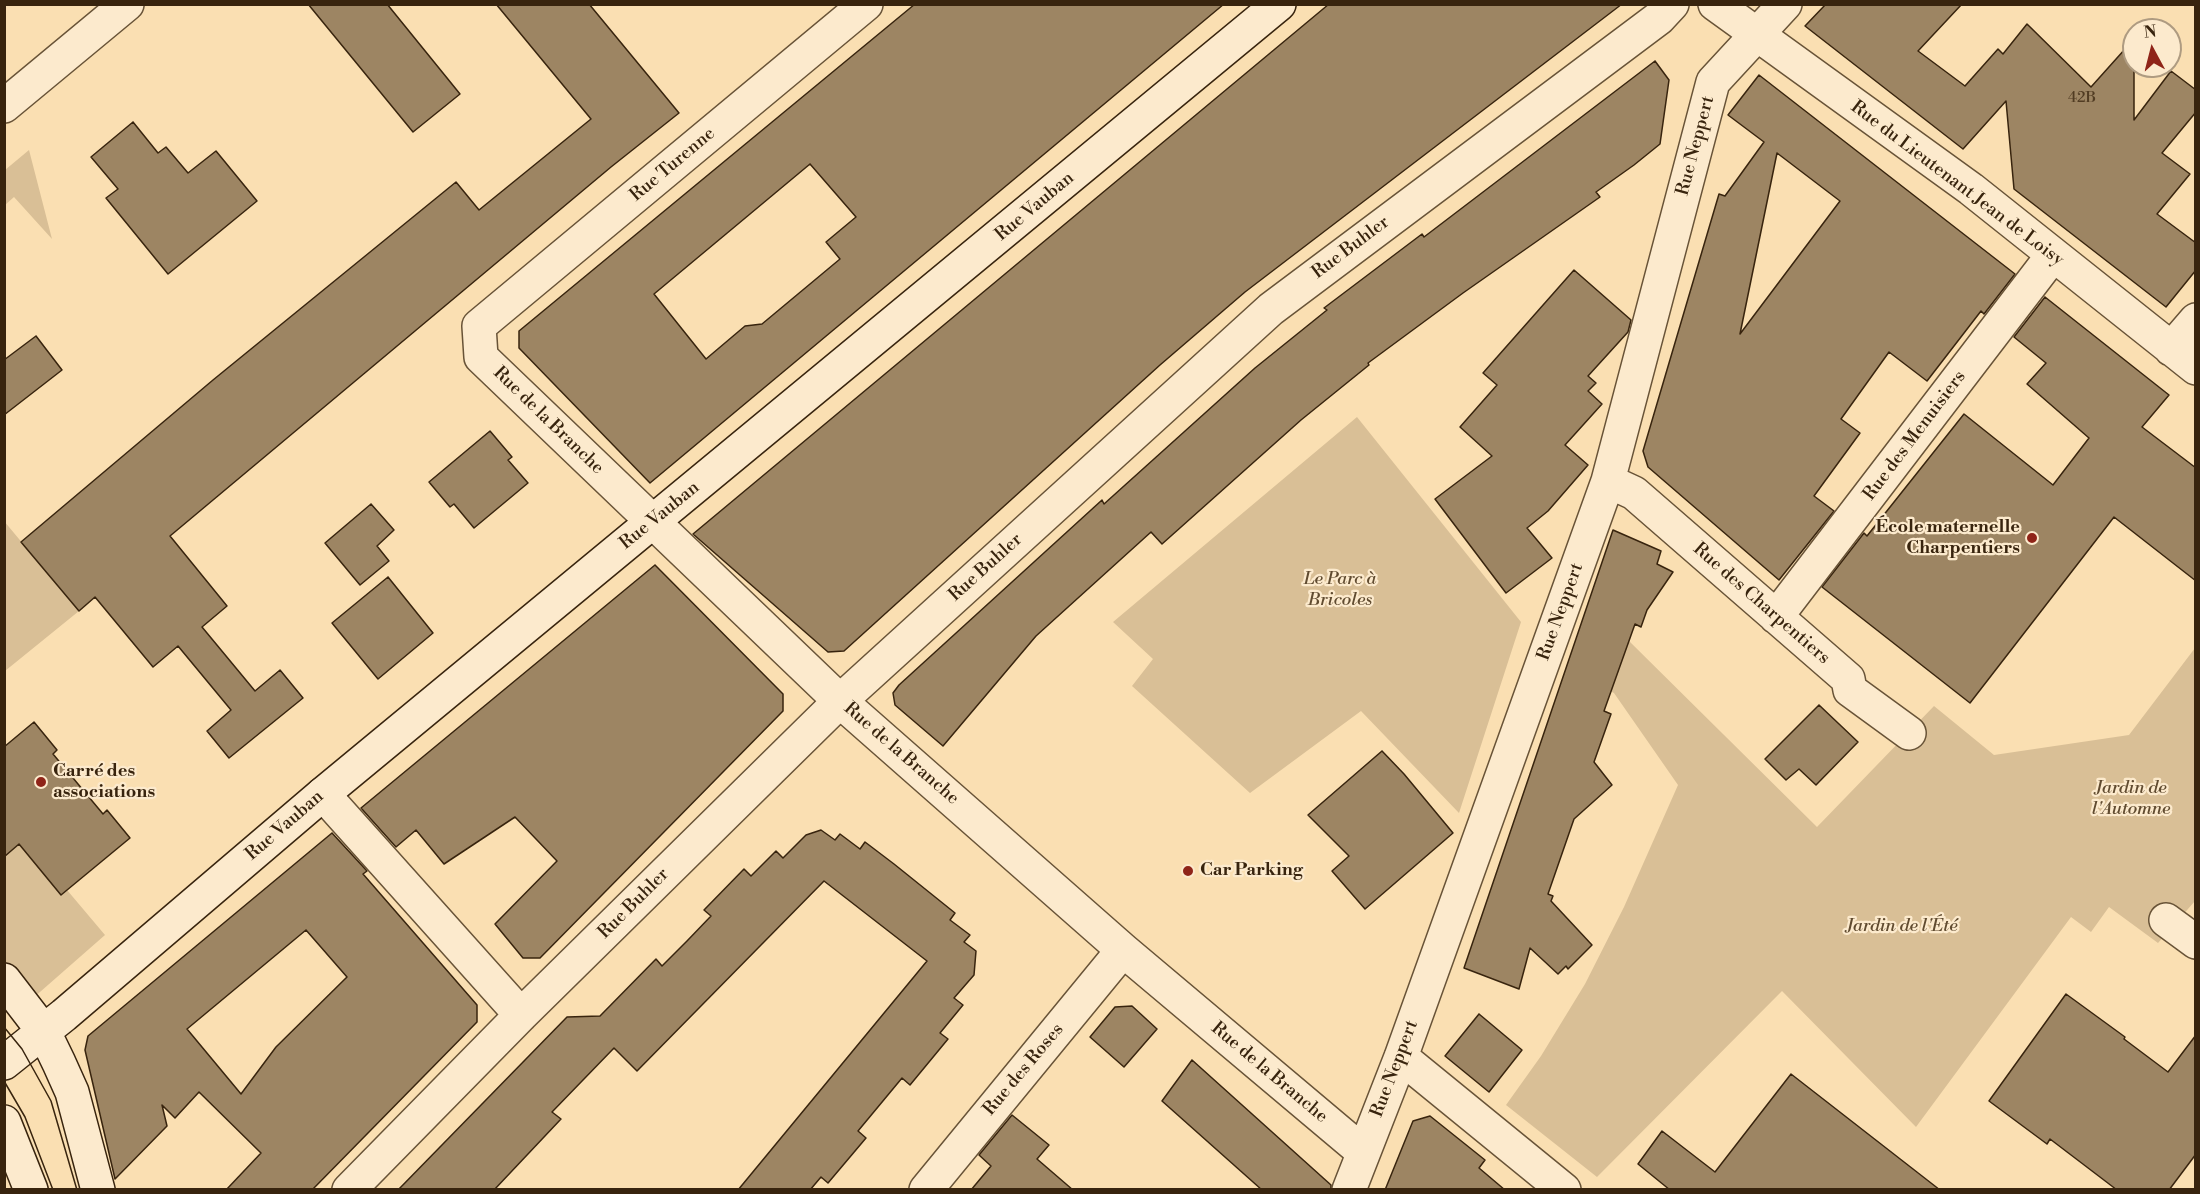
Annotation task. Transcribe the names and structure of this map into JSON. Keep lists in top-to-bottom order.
{
  "streets": {
    "street": [
      "Rue Neppert",
      "Rue Turenne",
      "Rue du Lieutenant Jean de Loisy",
      "Rue Vauban",
      "Rue Buhler",
      "Rue de la Branche",
      "Rue des Menuisiers",
      "Rue des Charpentiers",
      "Rue des Roses"
    ]
  },
  "crossings": [
    ["Rue Neppert", "Rue du Lieutenant Jean de Loisy"],
    ["Rue Neppert", "Rue de la Branche"],
    ["Rue Neppert", "Rue des Charpentiers"],
    ["Rue Turenne", "Rue de la Branche"],
    ["Rue du Lieutenant Jean de Loisy", "Rue des Menuisiers"],
    ["Rue Vauban", "Rue de la Branche"],
    ["Rue Buhler", "Rue de la Branche"],
    ["Rue de la Branche", "Rue des Roses"],
    ["Rue des Menuisiers", "Rue des Charpentiers"]
  ],
  "parks": ["Le Parc à Bricoles", "Jardin de l'Automne", "Jardin de l'Été"],
  "places": ["École maternelle Charpentiers", "Carré des associations", "Car Parking"],
  "house_numbers": ["42B"],
  "north": "top"
}
